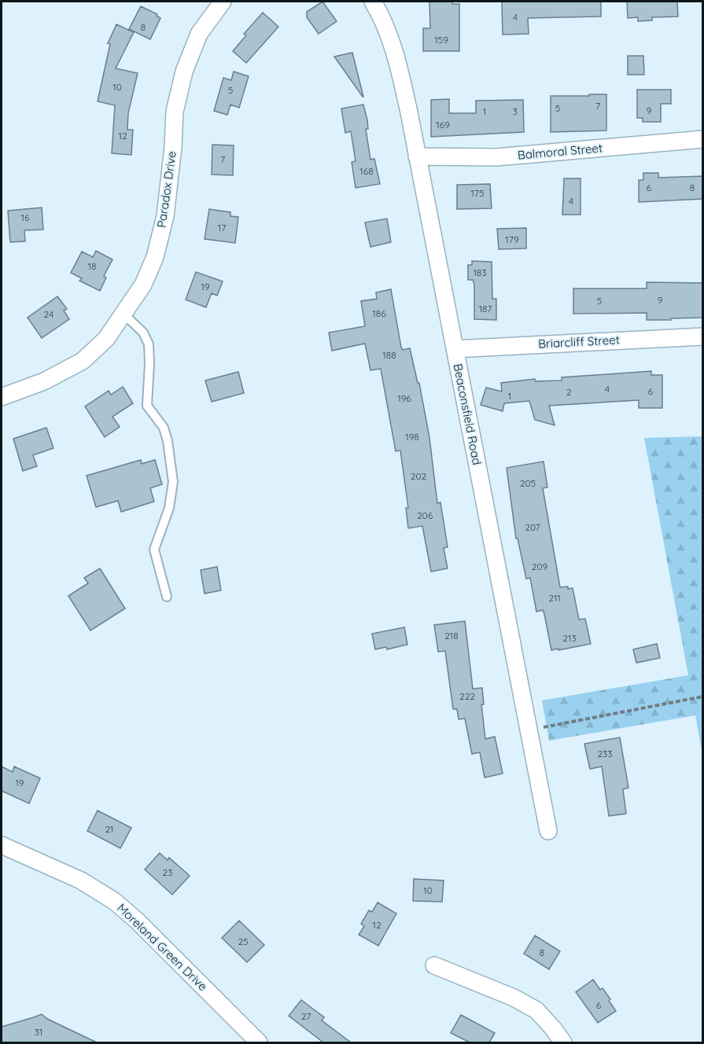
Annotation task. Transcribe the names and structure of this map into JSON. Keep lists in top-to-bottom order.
{
  "streets": {
    "street": [
      "Balmoral Street",
      "Paradox Drive",
      "Briarcliff Street",
      "Beaconsfield Road",
      "Moreland Green Drive"
    ]
  },
  "crossings": [
    ["Balmoral Street", "Beaconsfield Road"],
    ["Briarcliff Street", "Beaconsfield Road"]
  ],
  "house_numbers": [
    "4",
    "8",
    "159",
    "10",
    "5",
    "7",
    "5",
    "9",
    "1",
    "3",
    "169",
    "12",
    "7",
    "168",
    "6",
    "8",
    "175",
    "4",
    "16",
    "17",
    "179",
    "18",
    "183",
    "19",
    "9",
    "5",
    "187",
    "186",
    "24",
    "188",
    "4",
    "6",
    "2",
    "1",
    "196",
    "198",
    "202",
    "205",
    "206",
    "207",
    "209",
    "211",
    "218",
    "213",
    "222",
    "233",
    "19",
    "21",
    "23",
    "10",
    "12",
    "25",
    "8",
    "6",
    "27",
    "31"
  ]
}
